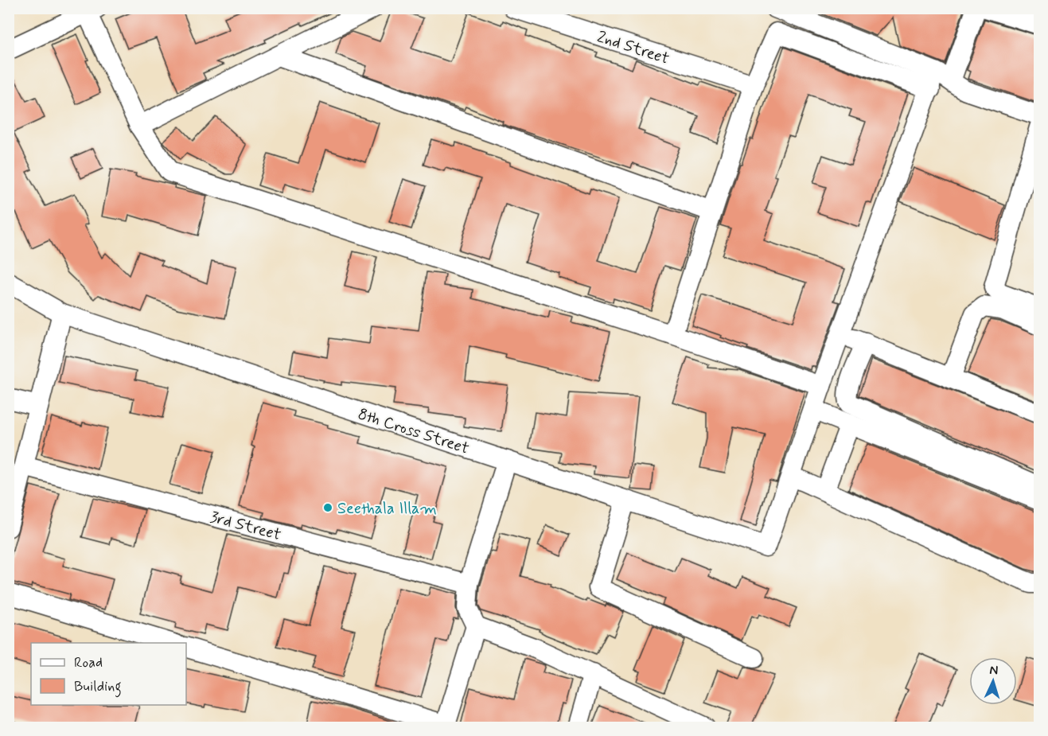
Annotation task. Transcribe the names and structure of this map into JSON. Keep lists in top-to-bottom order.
{
  "streets": {
    "street": ["2nd Street", "8th Cross Street", "3rd Street"]
  },
  "places": ["Seethala Illam"],
  "legend": ["Road", "Building"],
  "north": "top"
}
